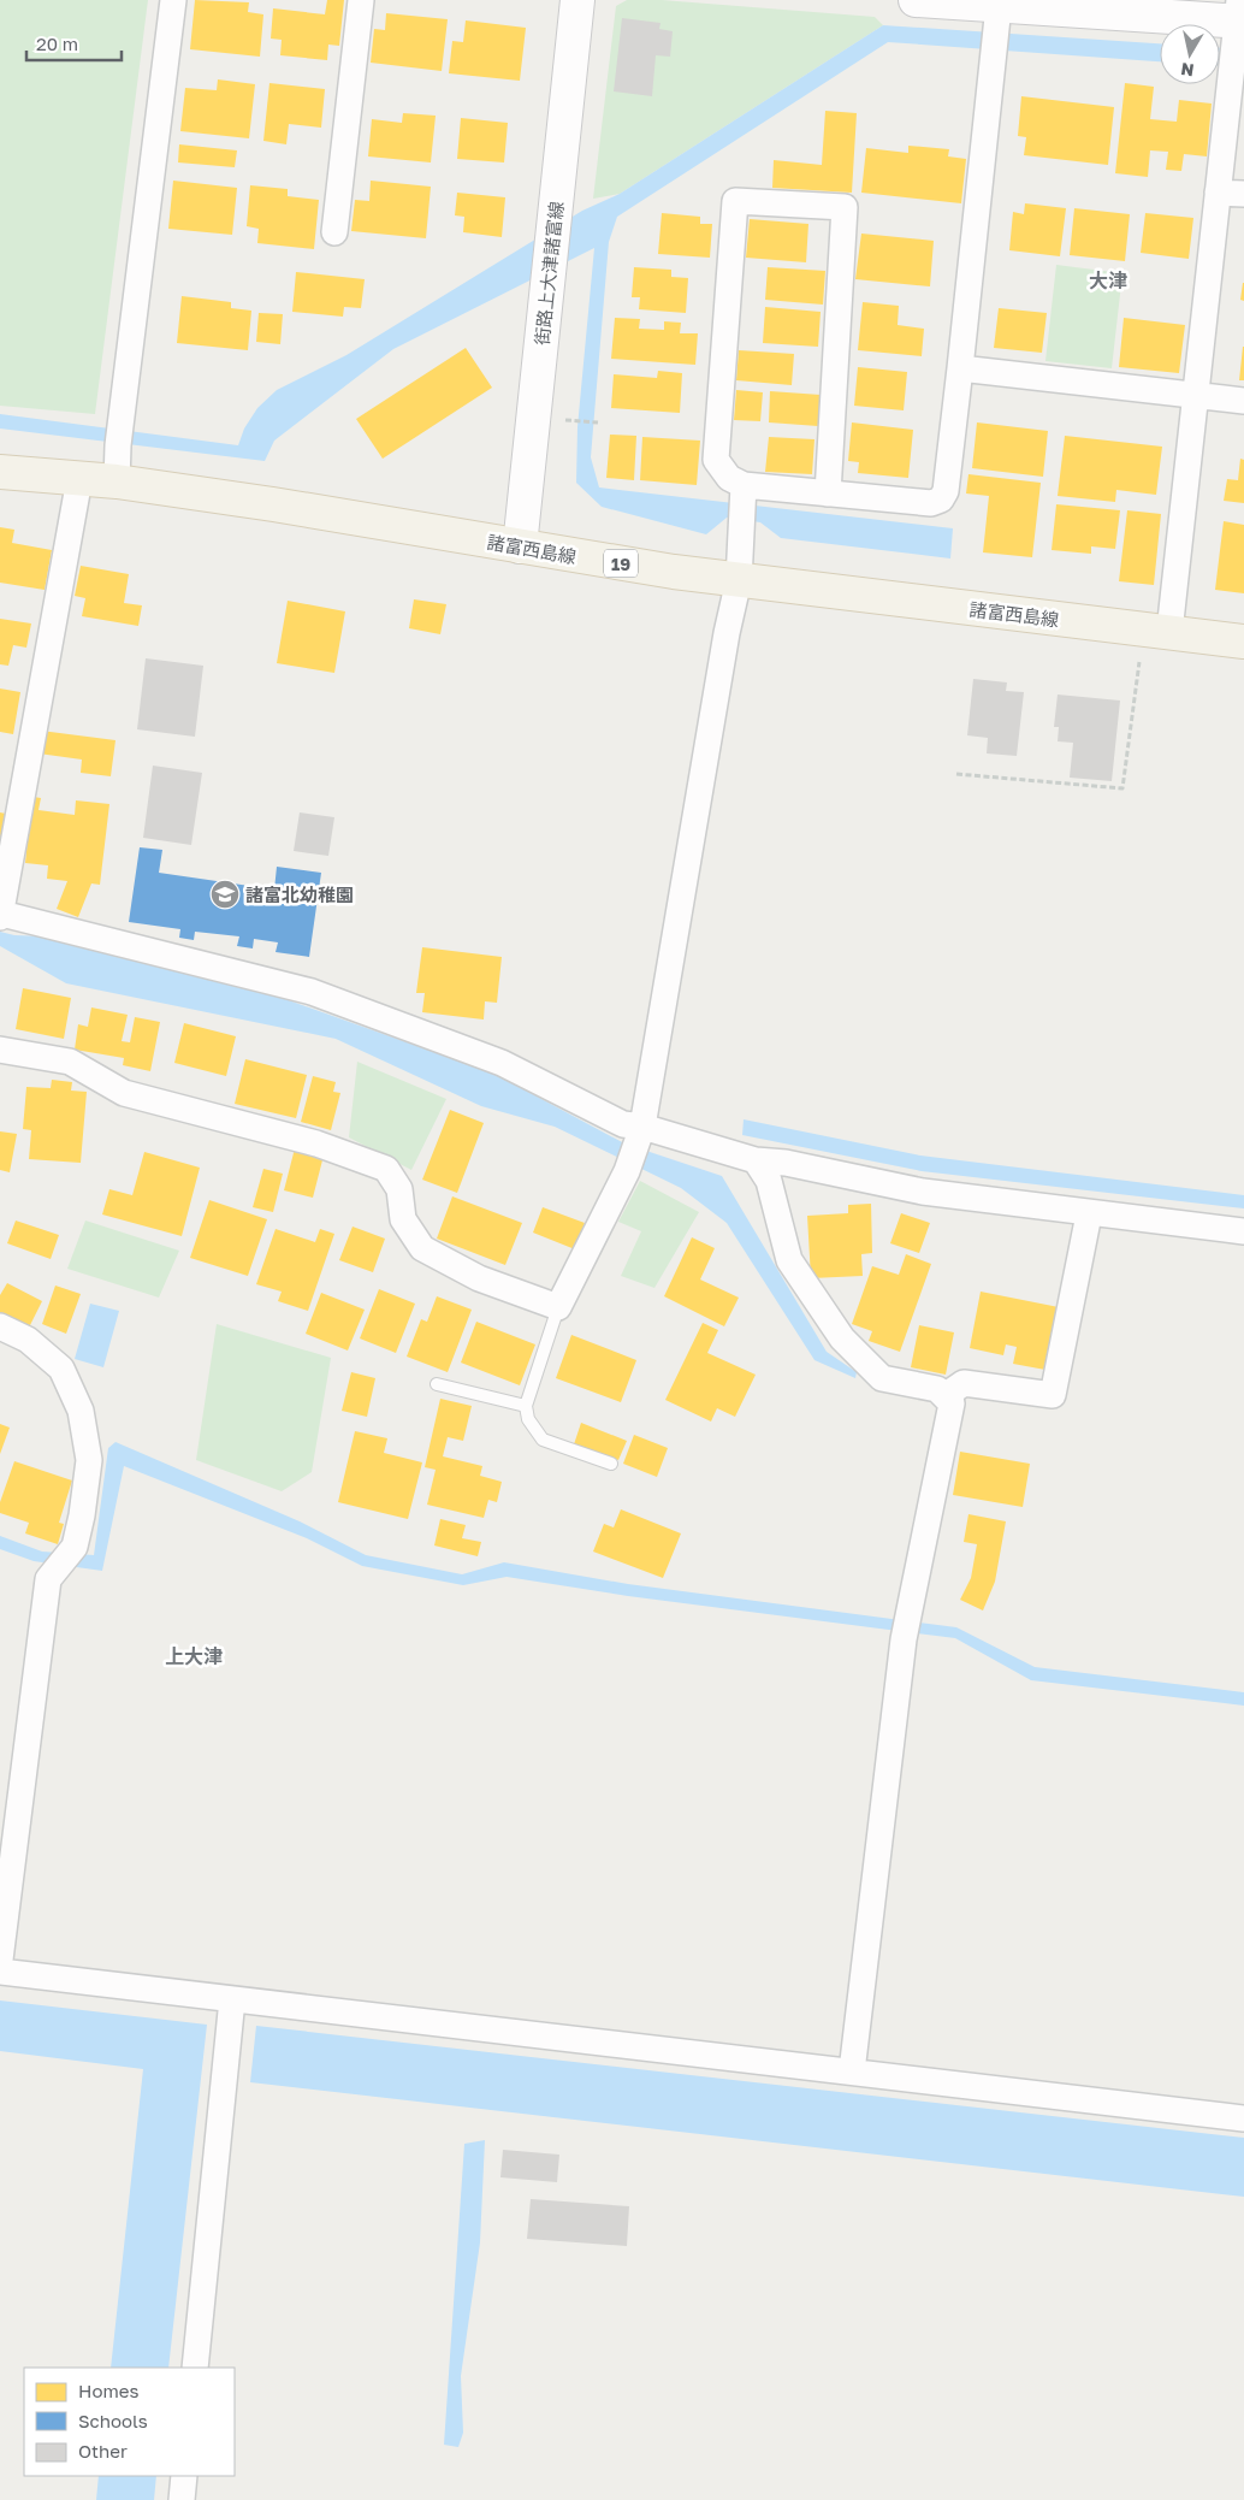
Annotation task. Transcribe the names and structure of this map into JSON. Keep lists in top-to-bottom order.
{
  "streets": {
    "main road": ["諸富西島線", "19"],
    "street": ["街路上大津諸富線"]
  },
  "crossings": [
    ["街路上大津諸富線", "諸富西島線"]
  ],
  "districts": ["大津", "上大津"],
  "places": {
    "school or university": ["諸富北幼稚園"]
  },
  "legend": ["Homes", "Schools", "Other"],
  "scale_bar": "20 m",
  "north": "bottom"
}
